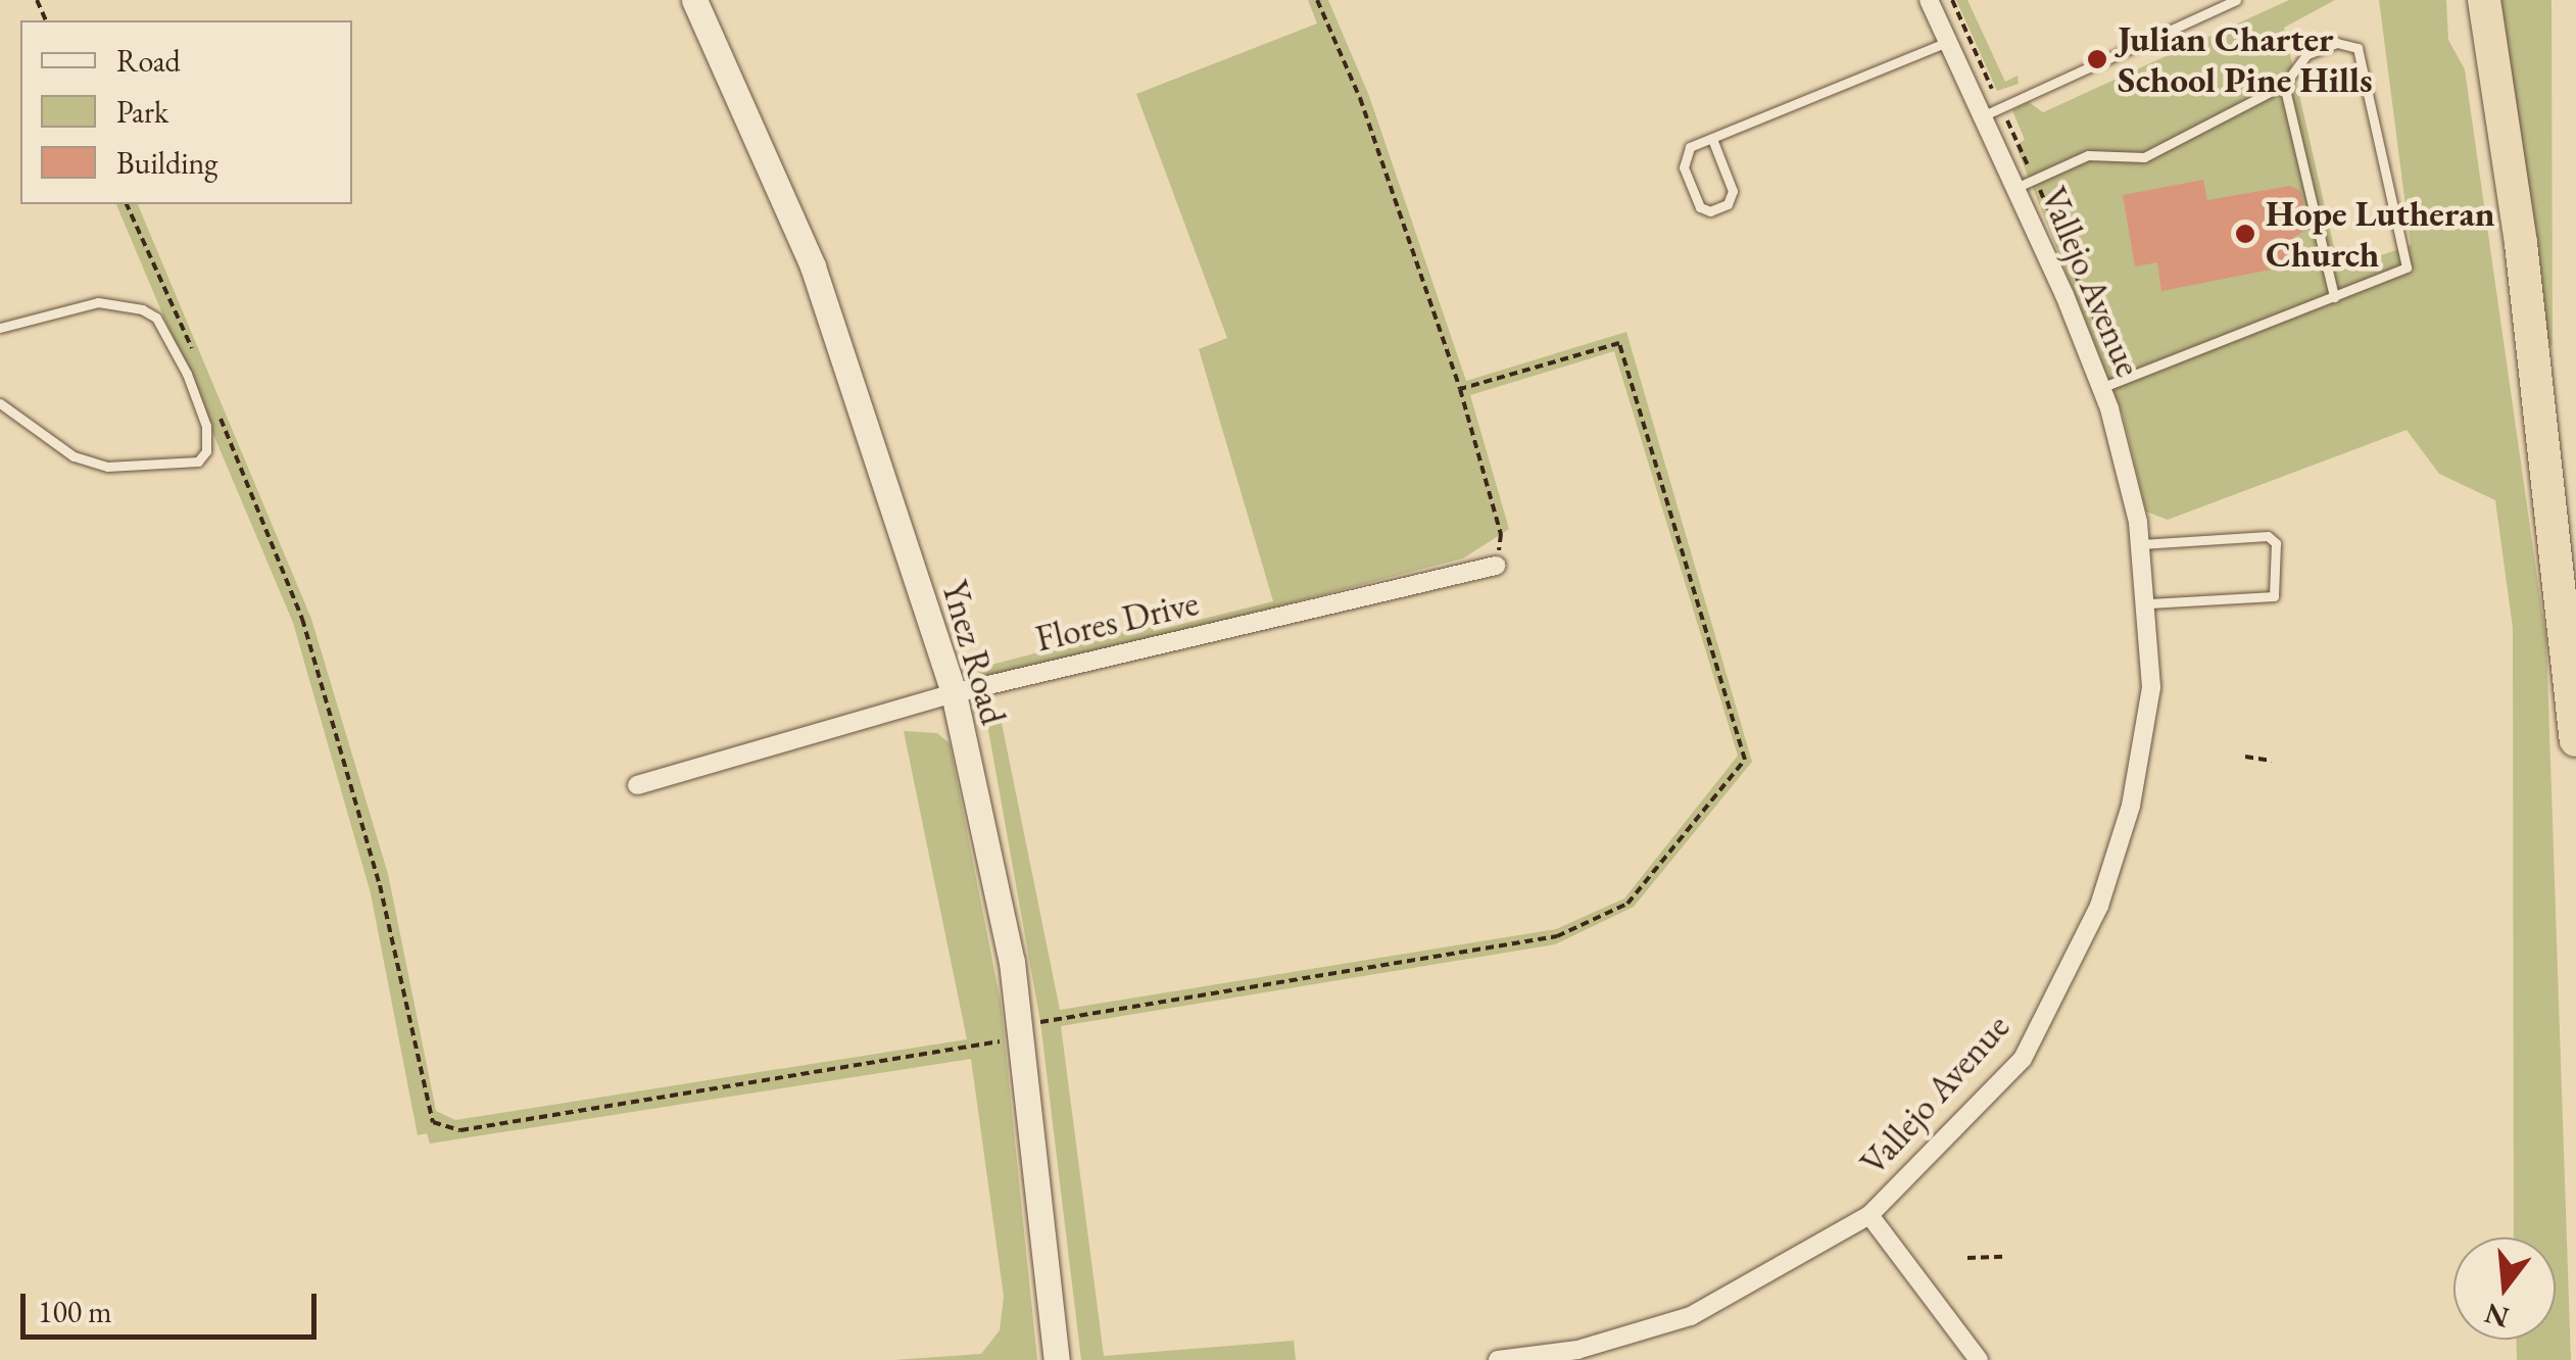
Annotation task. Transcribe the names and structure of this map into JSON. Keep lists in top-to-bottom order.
{
  "streets": {
    "main road": ["Ynez Road"],
    "street": ["Vallejo Avenue", "Flores Drive"]
  },
  "crossings": [
    ["Flores Drive", "Ynez Road"]
  ],
  "places": ["Julian Charter School Pine Hills", "Hope Lutheran Church"],
  "legend": ["Road", "Park", "Building"],
  "scale_bar": "100 m",
  "north": "bottom"
}
